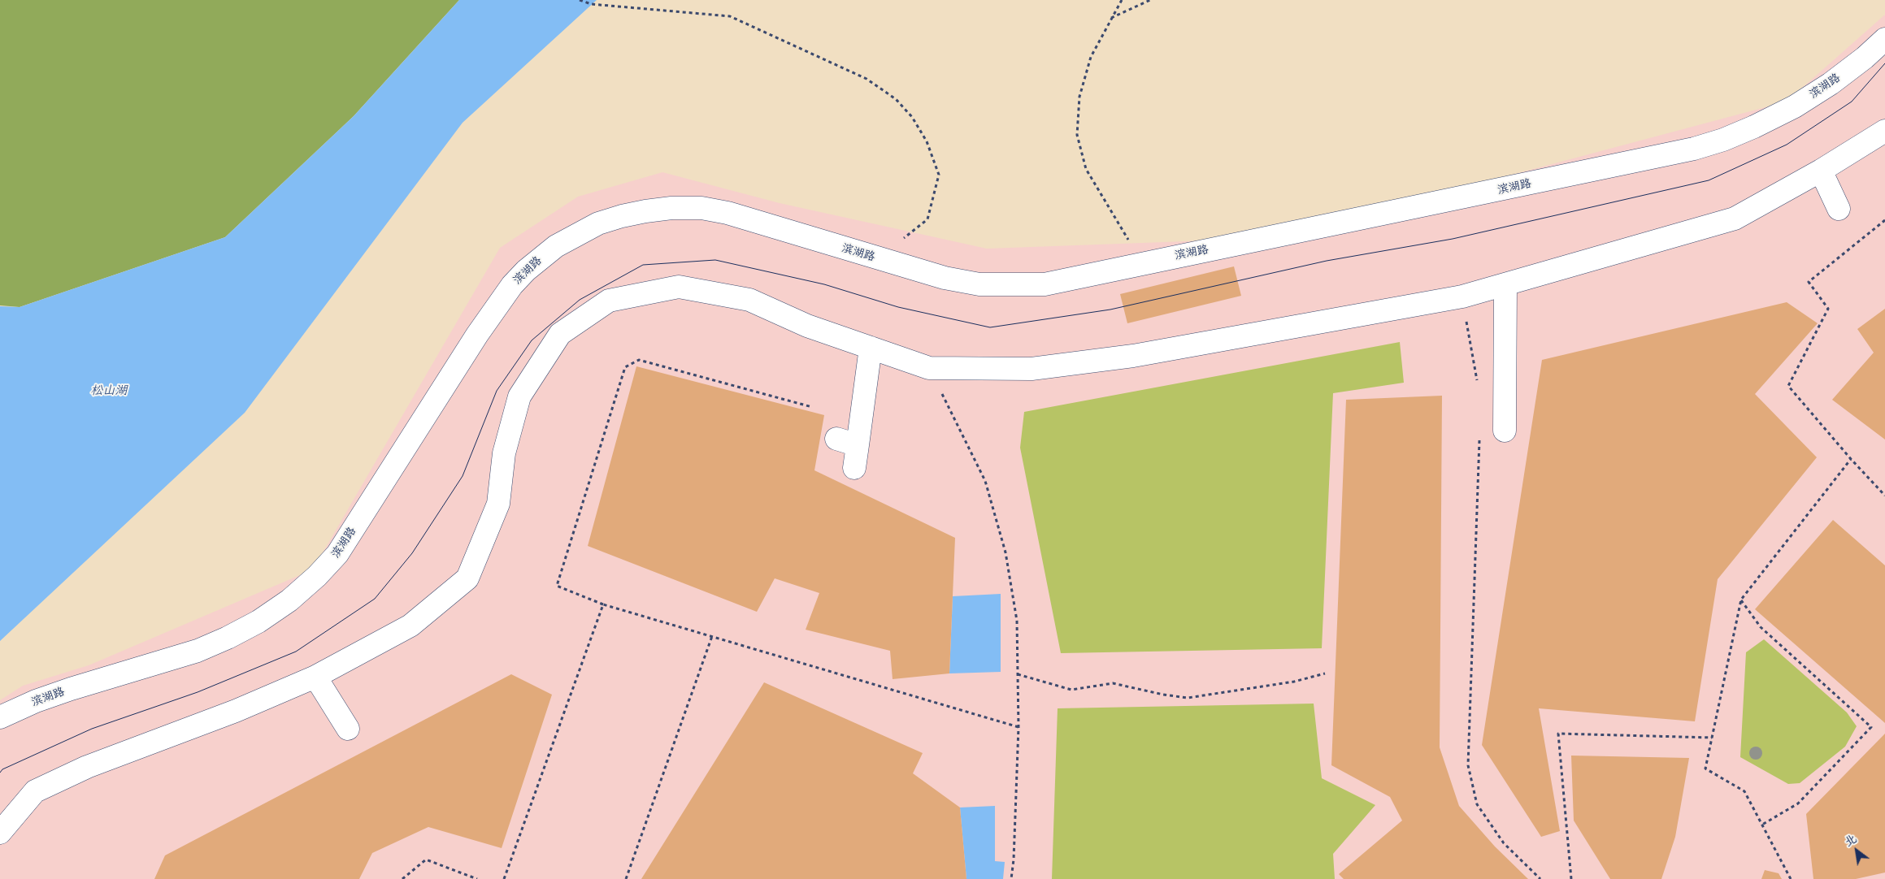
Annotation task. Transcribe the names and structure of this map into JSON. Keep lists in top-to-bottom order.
{
  "streets": {
    "street": ["滨湖路"]
  },
  "water": ["松山湖"],
  "north": "top left"
}
